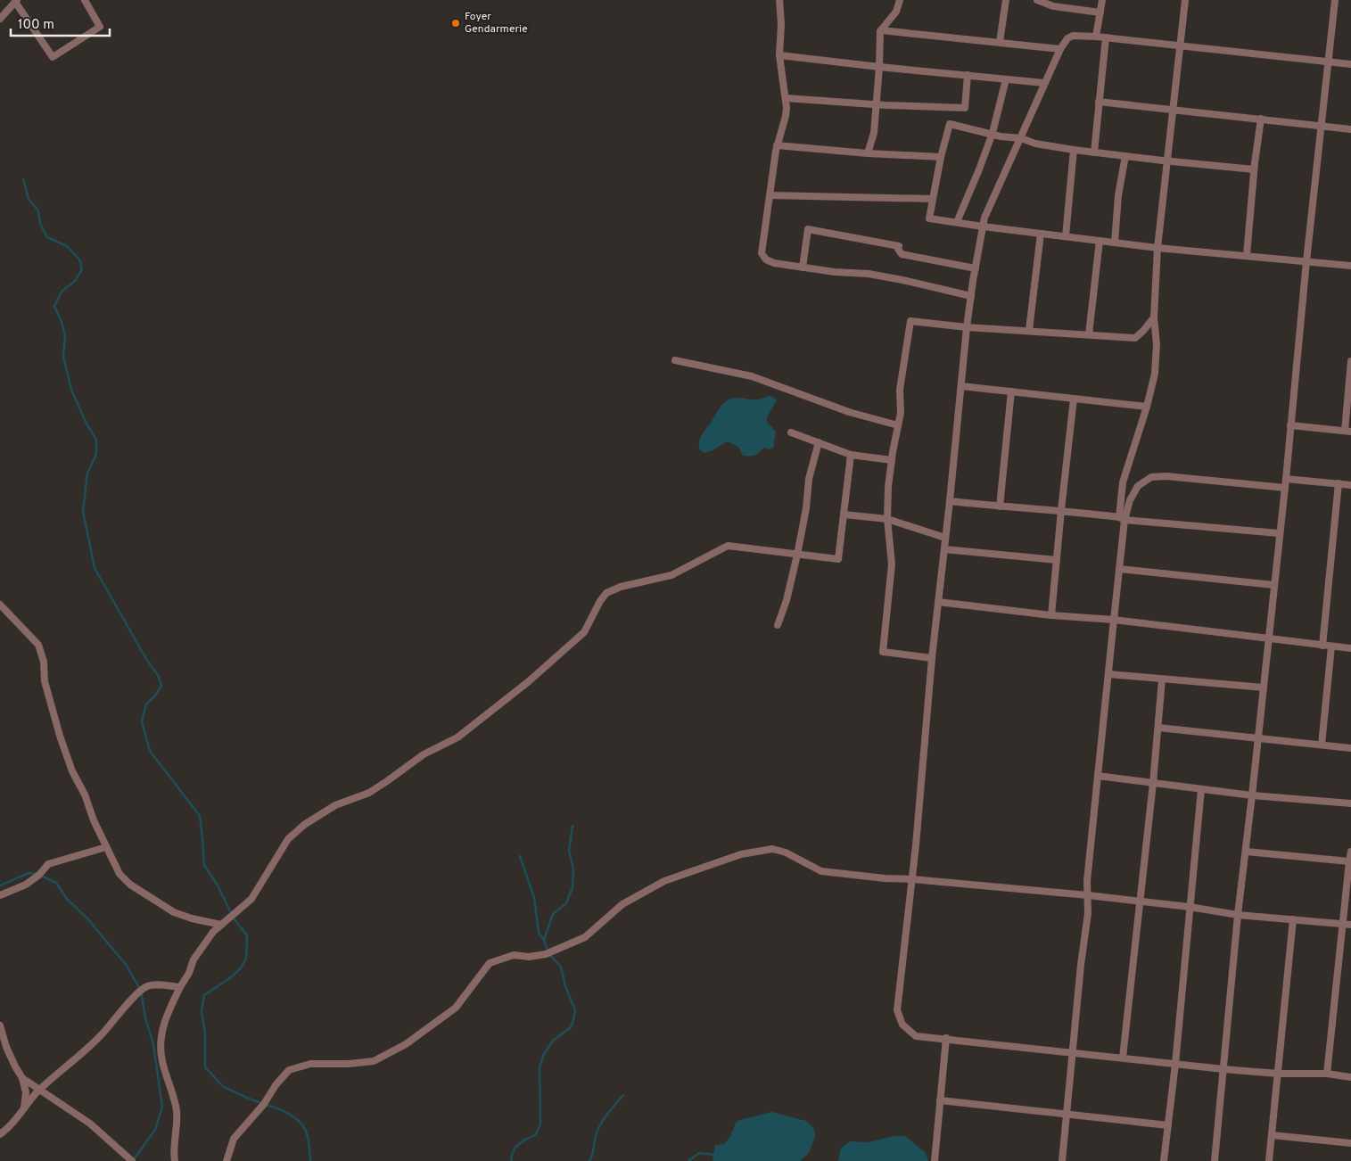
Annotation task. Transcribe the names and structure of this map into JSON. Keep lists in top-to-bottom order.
{
  "places": ["Foyer Gendarmerie"],
  "scale_bar": "100 m"
}
